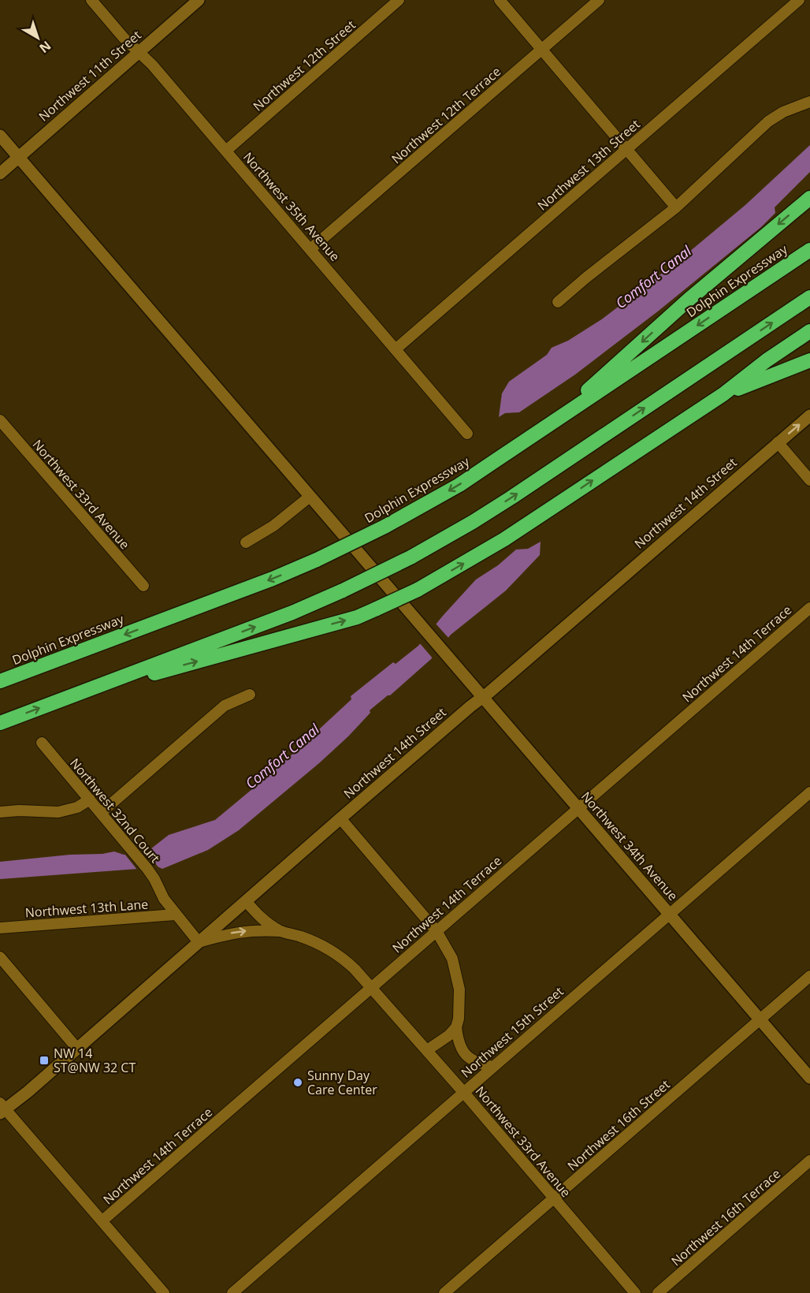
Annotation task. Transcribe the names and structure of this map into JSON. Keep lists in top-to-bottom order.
{
  "streets": {
    "highway": ["Dolphin Expressway"],
    "street": [
      "Northwest 12th Street",
      "Northwest 11th Street",
      "Northwest 12th Terrace",
      "Northwest 13th Street",
      "Northwest 35th Avenue",
      "Northwest 33rd Avenue",
      "Northwest 14th Street",
      "Northwest 14th Terrace",
      "Northwest 32nd Court",
      "Northwest 34th Avenue",
      "Northwest 13th Lane",
      "Northwest 15th Street",
      "Northwest 16th Street",
      "Northwest 16th Terrace"
    ]
  },
  "crossings": [
    ["Northwest 12th Street", "Northwest 35th Avenue"],
    ["Northwest 11th Street", "Northwest 35th Avenue"],
    ["Northwest 11th Street", "Northwest 34th Avenue"],
    ["Northwest 12th Terrace", "Northwest 35th Avenue"],
    ["Northwest 13th Street", "Northwest 35th Avenue"],
    ["Northwest 33rd Avenue", "Northwest 14th Terrace"],
    ["Northwest 33rd Avenue", "Northwest 15th Street"],
    ["Northwest 33rd Avenue", "Northwest 16th Street"],
    ["Northwest 14th Street", "Northwest 32nd Court"],
    ["Northwest 14th Street", "Northwest 34th Avenue"],
    ["Northwest 14th Terrace", "Northwest 34th Avenue"],
    ["Northwest 32nd Court", "Northwest 13th Lane"],
    ["Northwest 34th Avenue", "Northwest 15th Street"],
    ["Northwest 34th Avenue", "Northwest 16th Street"]
  ],
  "water": ["Comfort Canal"],
  "places": {
    "transit": ["NW 14 ST@NW 32 CT"],
    "other": ["Sunny Day Care Center"]
  },
  "north": "bottom right"
}
